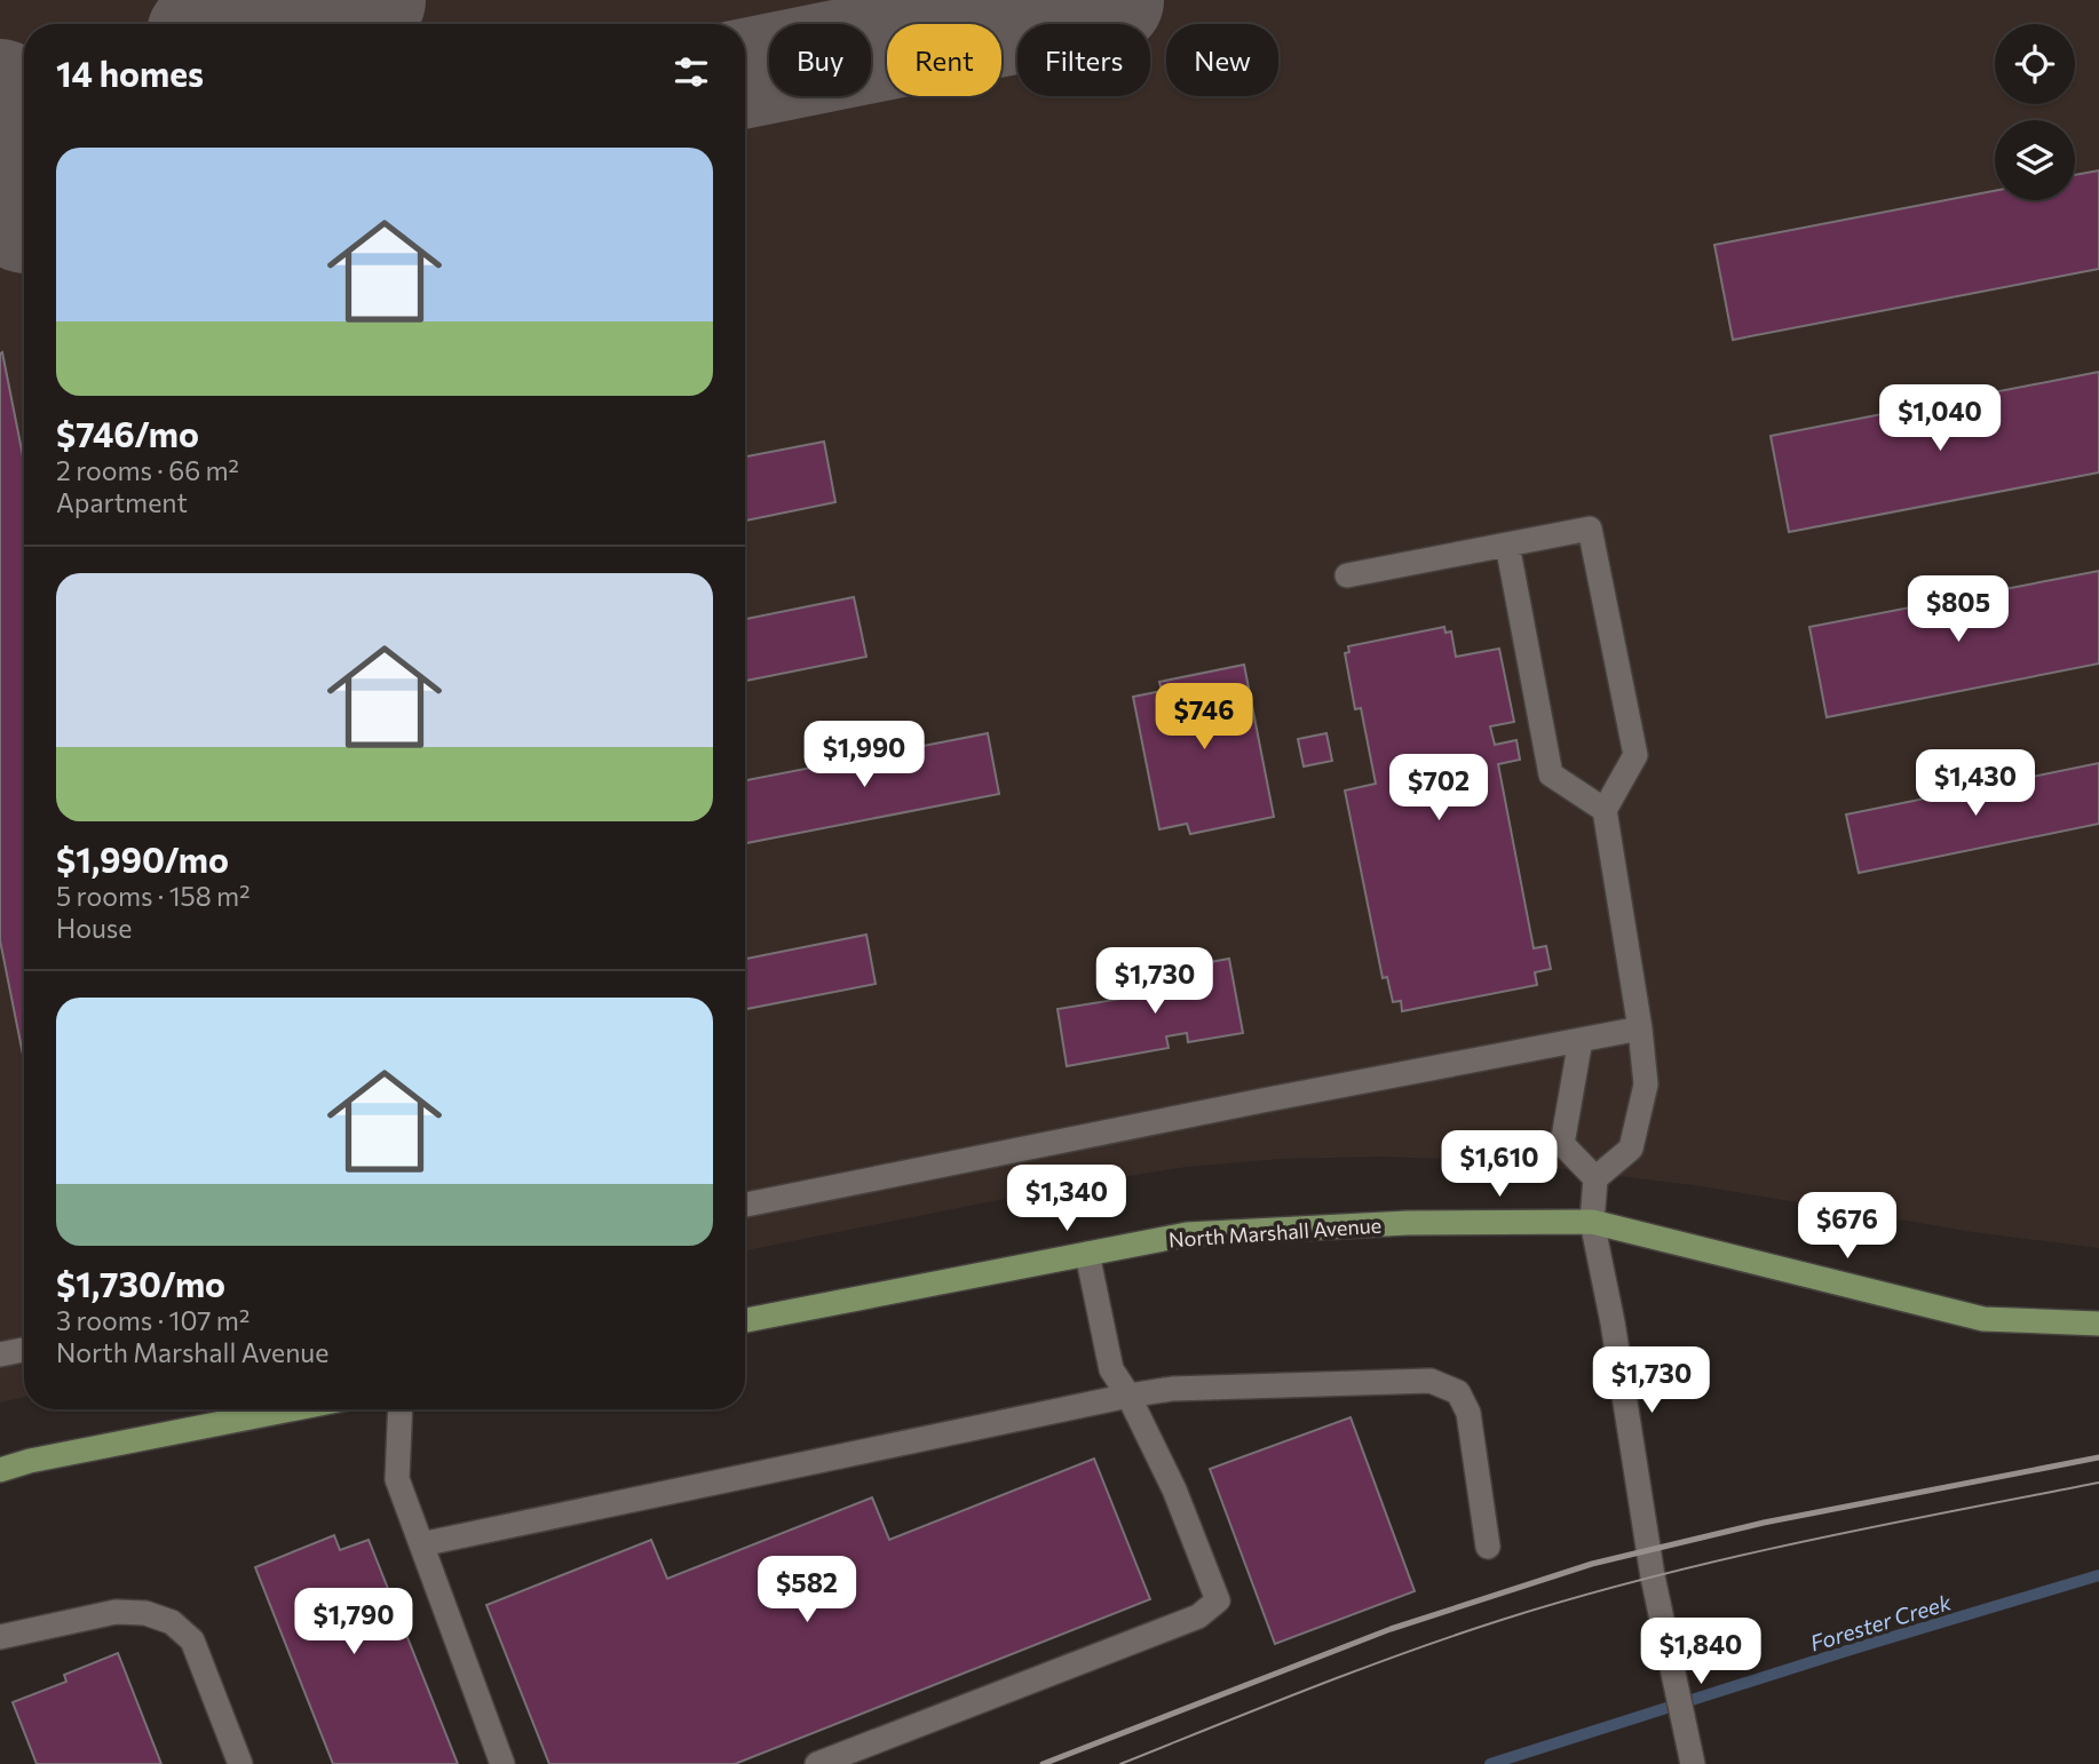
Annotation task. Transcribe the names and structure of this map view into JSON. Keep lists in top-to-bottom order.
{
  "streets": {
    "main road": ["North Marshall Avenue"]
  },
  "water": ["Forester Creek"],
  "page": {
    "chip": [
      "Buy",
      "Rent",
      "Filters",
      "New"
    ],
    "heading": "14 homes",
    "list": [
      {
        "name": "$746/mo",
        "note": "2 rooms · 66 m² · Apartment"
      },
      {
        "name": "$1,990/mo",
        "note": "5 rooms · 158 m² · House"
      },
      {
        "name": "$1,730/mo",
        "note": "3 rooms · 107 m² · North Marshall Avenue"
      }
    ],
    "price": [
      "$1,040",
      "$805",
      "$746",
      "$1,990",
      "$1,430",
      "$702",
      "$1,730",
      "$1,610",
      "$1,340",
      "$676",
      "$1,730",
      "$582",
      "$1,790",
      "$1,840"
    ]
  }
}
